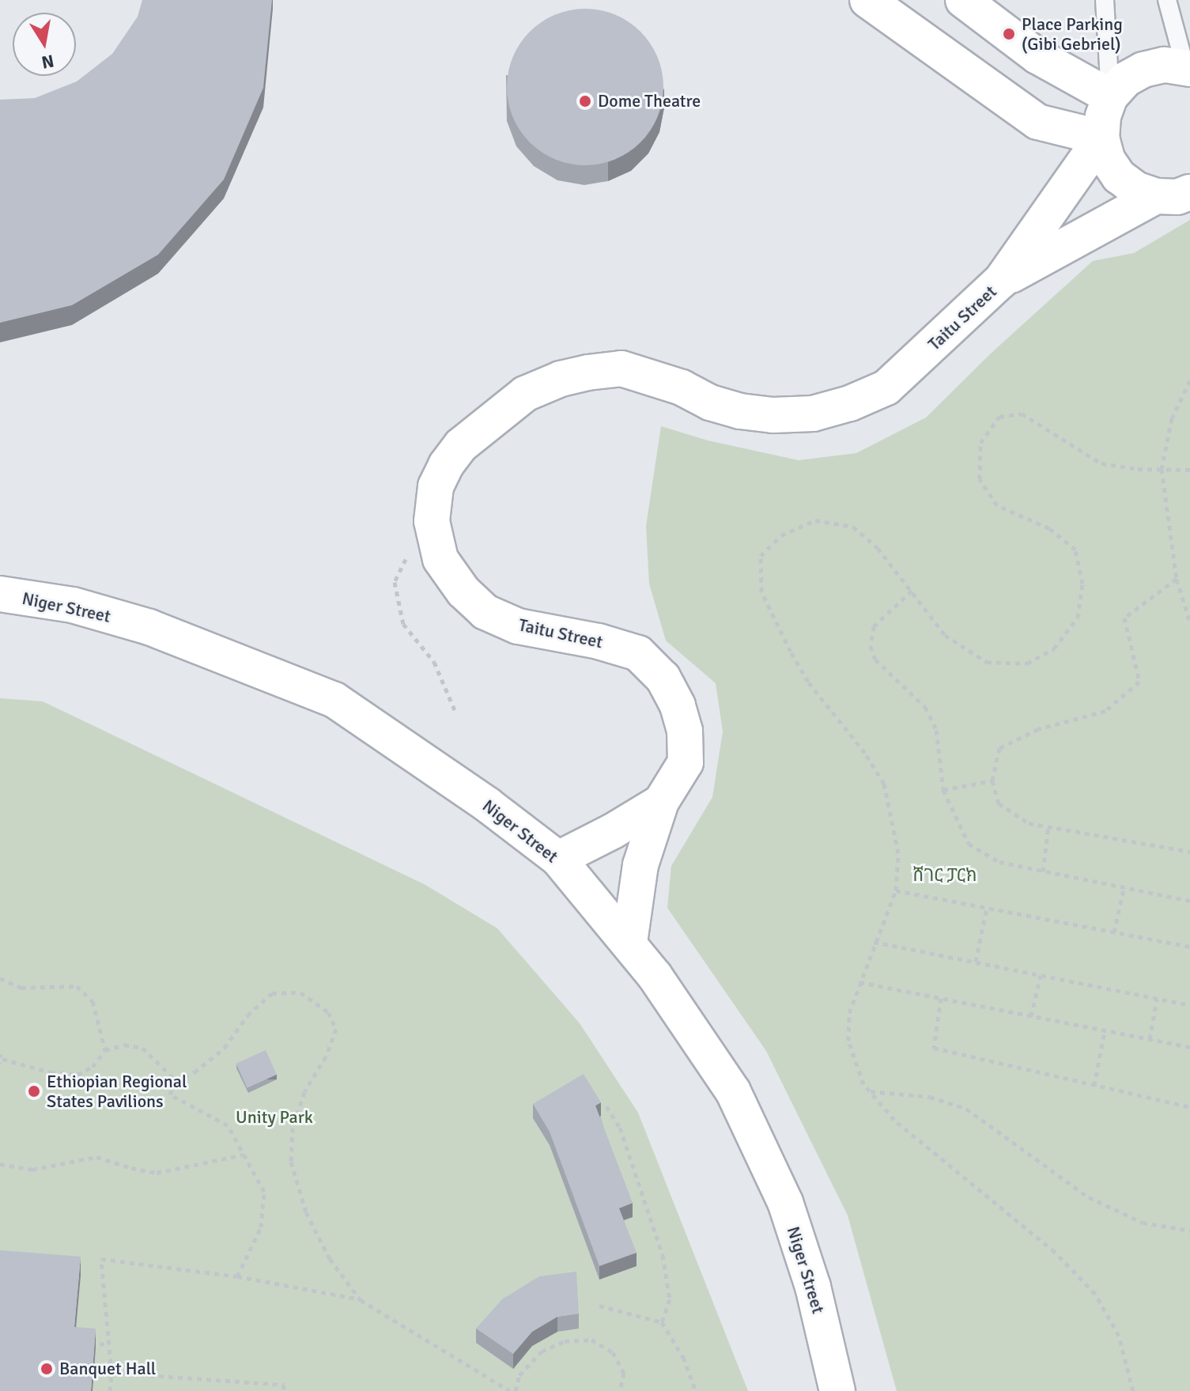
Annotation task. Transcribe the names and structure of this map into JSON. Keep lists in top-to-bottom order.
{
  "streets": {
    "main road": ["Taitu Street", "Niger Street"]
  },
  "crossings": [
    ["Taitu Street", "Niger Street"]
  ],
  "parks": ["ሸገር ፓርክ", "Unity Park"],
  "places": [
    "Place Parking (Gibi Gebriel)",
    "Dome Theatre",
    "Ethiopian Regional States Pavilions",
    "Banquet Hall"
  ],
  "north": "bottom"
}
